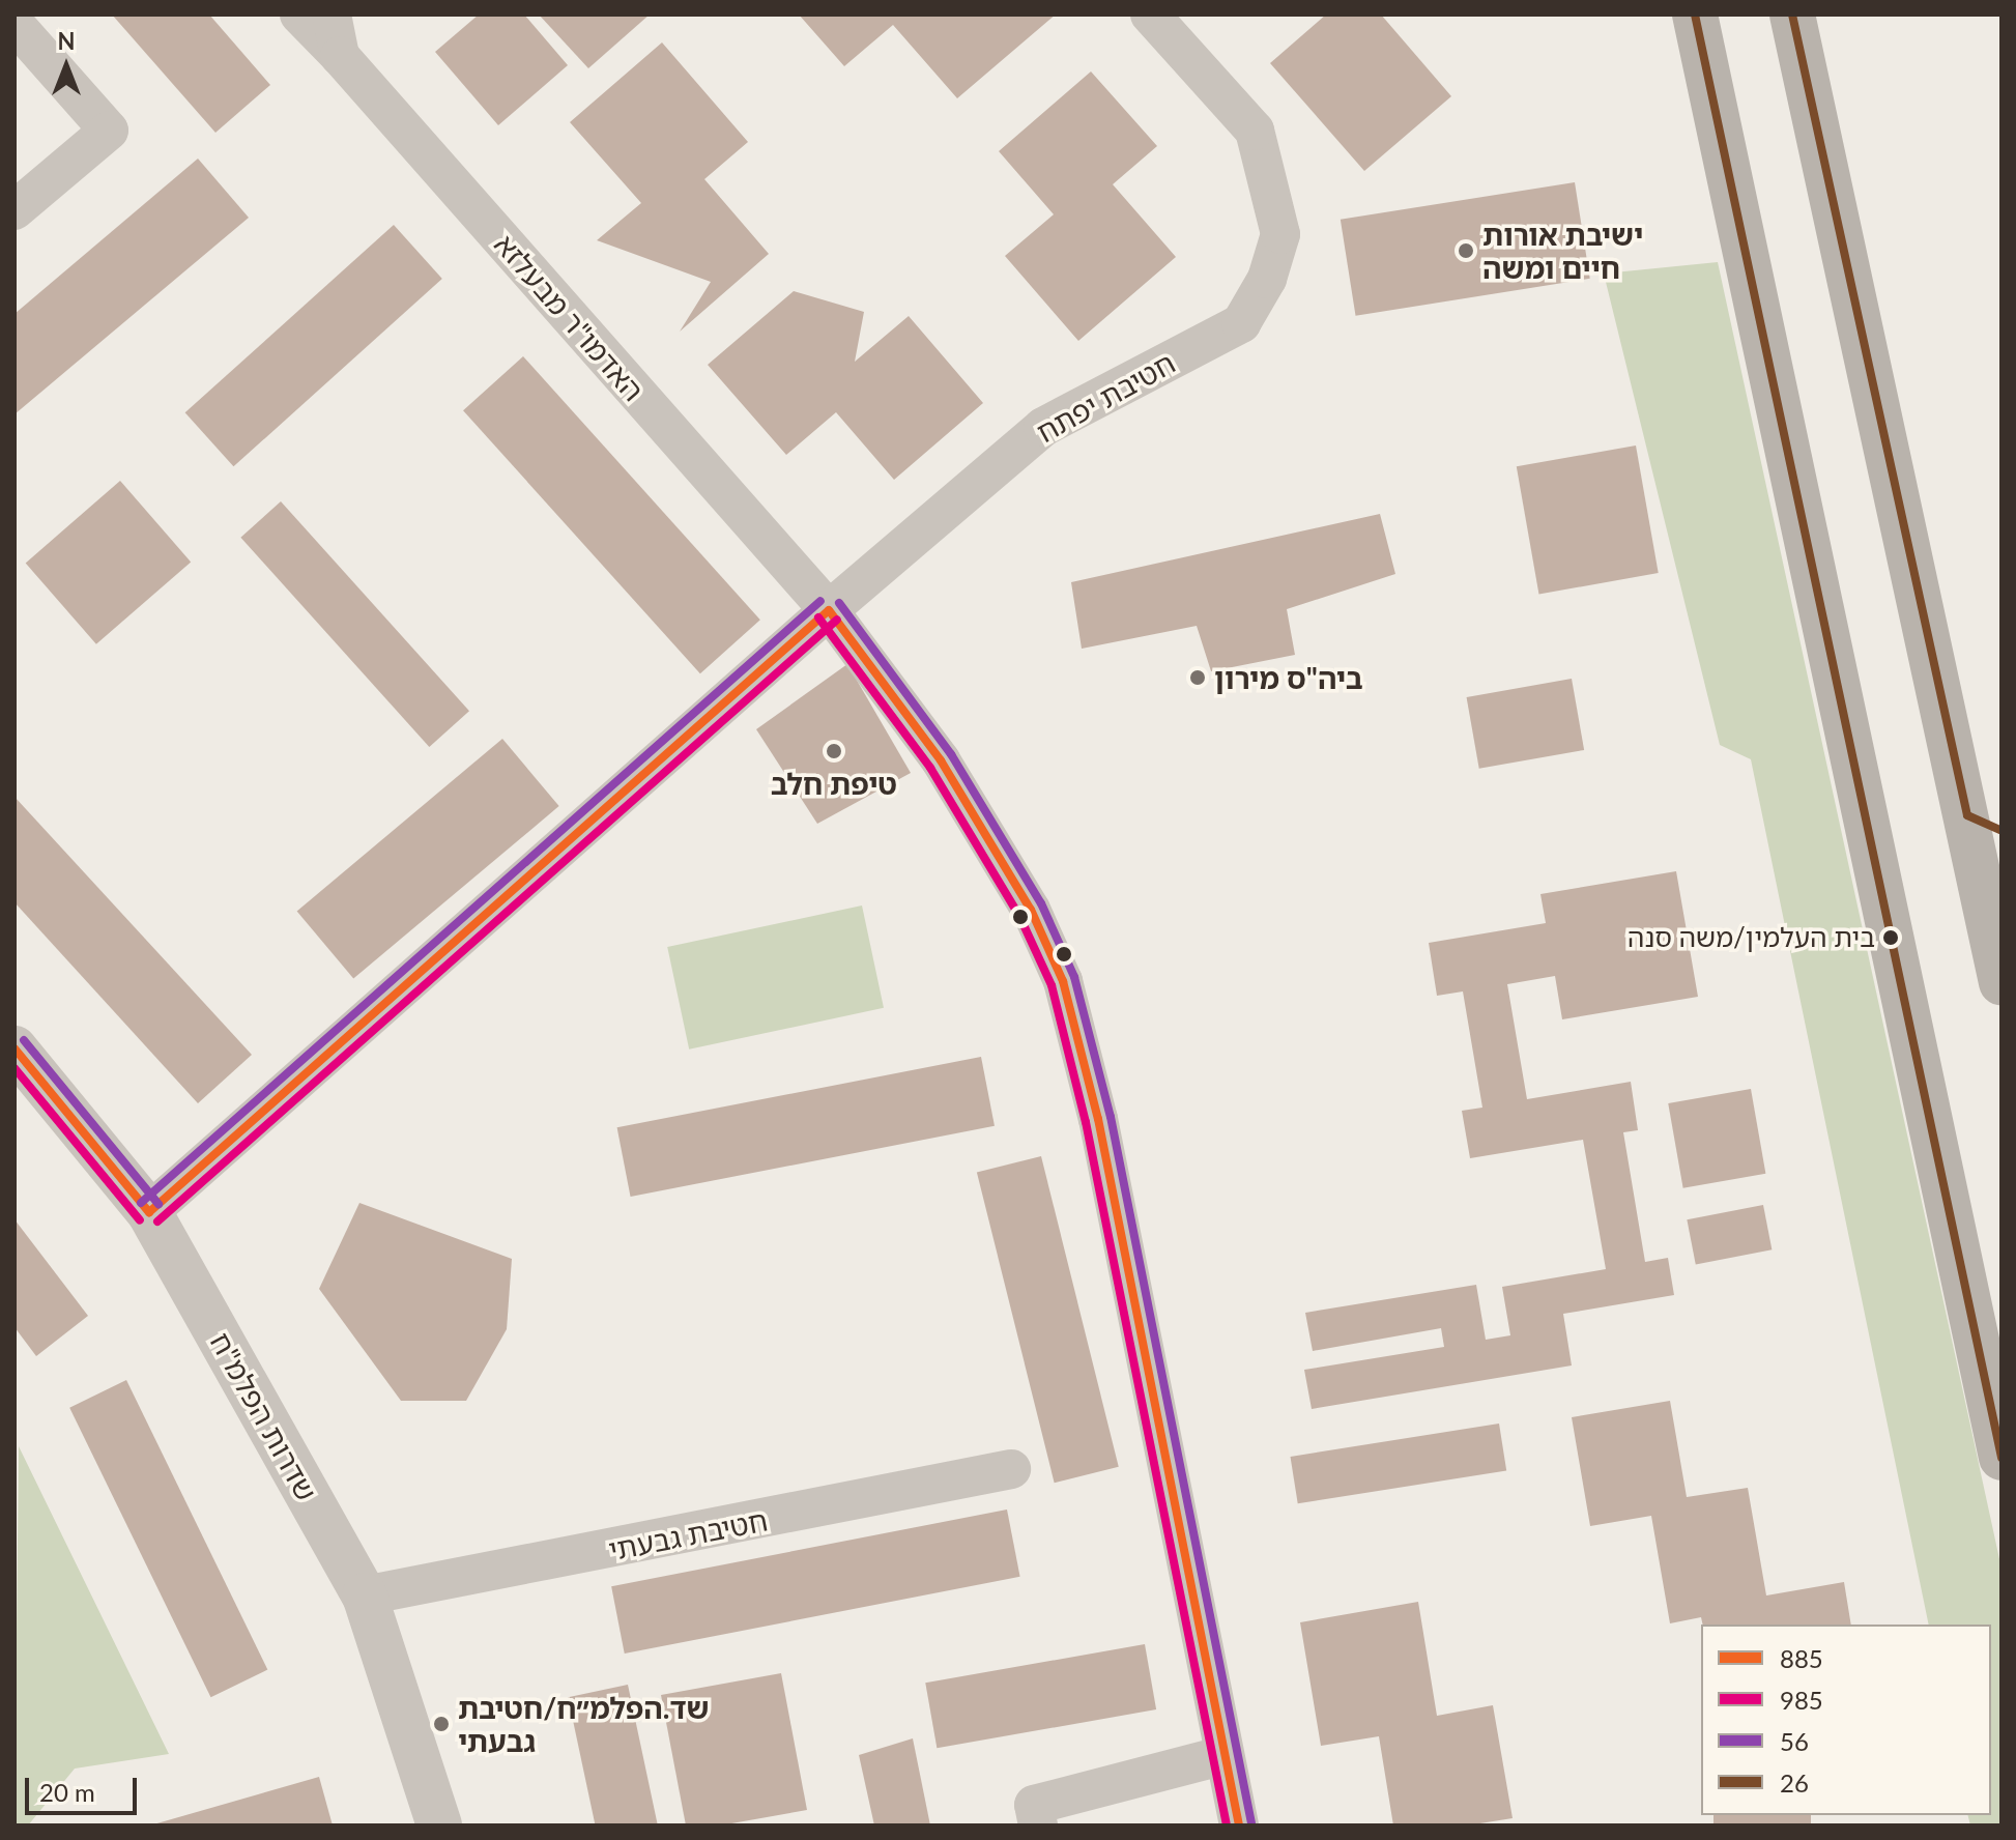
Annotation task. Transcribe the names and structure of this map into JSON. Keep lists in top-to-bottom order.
{
  "streets": {
    "street": [
      "האדמו\"ר מבעלזא",
      "חטיבת יפתח",
      "שדרות הפלמ\"ח",
      "חטיבת גבעתי"
    ]
  },
  "crossings": [
    ["האדמו\"ר מבעלזא", "חטיבת יפתח"],
    ["חטיבת יפתח", "שדרות הפלמ\"ח"],
    ["שדרות הפלמ\"ח", "חטיבת גבעתי"]
  ],
  "places": [
    "ישיבת אורות חיים ומשה",
    "ביה\"ס מירון",
    "טיפת חלב",
    "בית העלמין/משה סנה",
    "שד.הפלמ״ח/חטיבת גבעתי"
  ],
  "lines": [
    "transit line 26",
    "transit line 56",
    "transit line 885",
    "transit line 985"
  ],
  "legend": [
    "885",
    "985",
    "56",
    "26"
  ],
  "scale_bar": "20 m",
  "north": "top"
}
